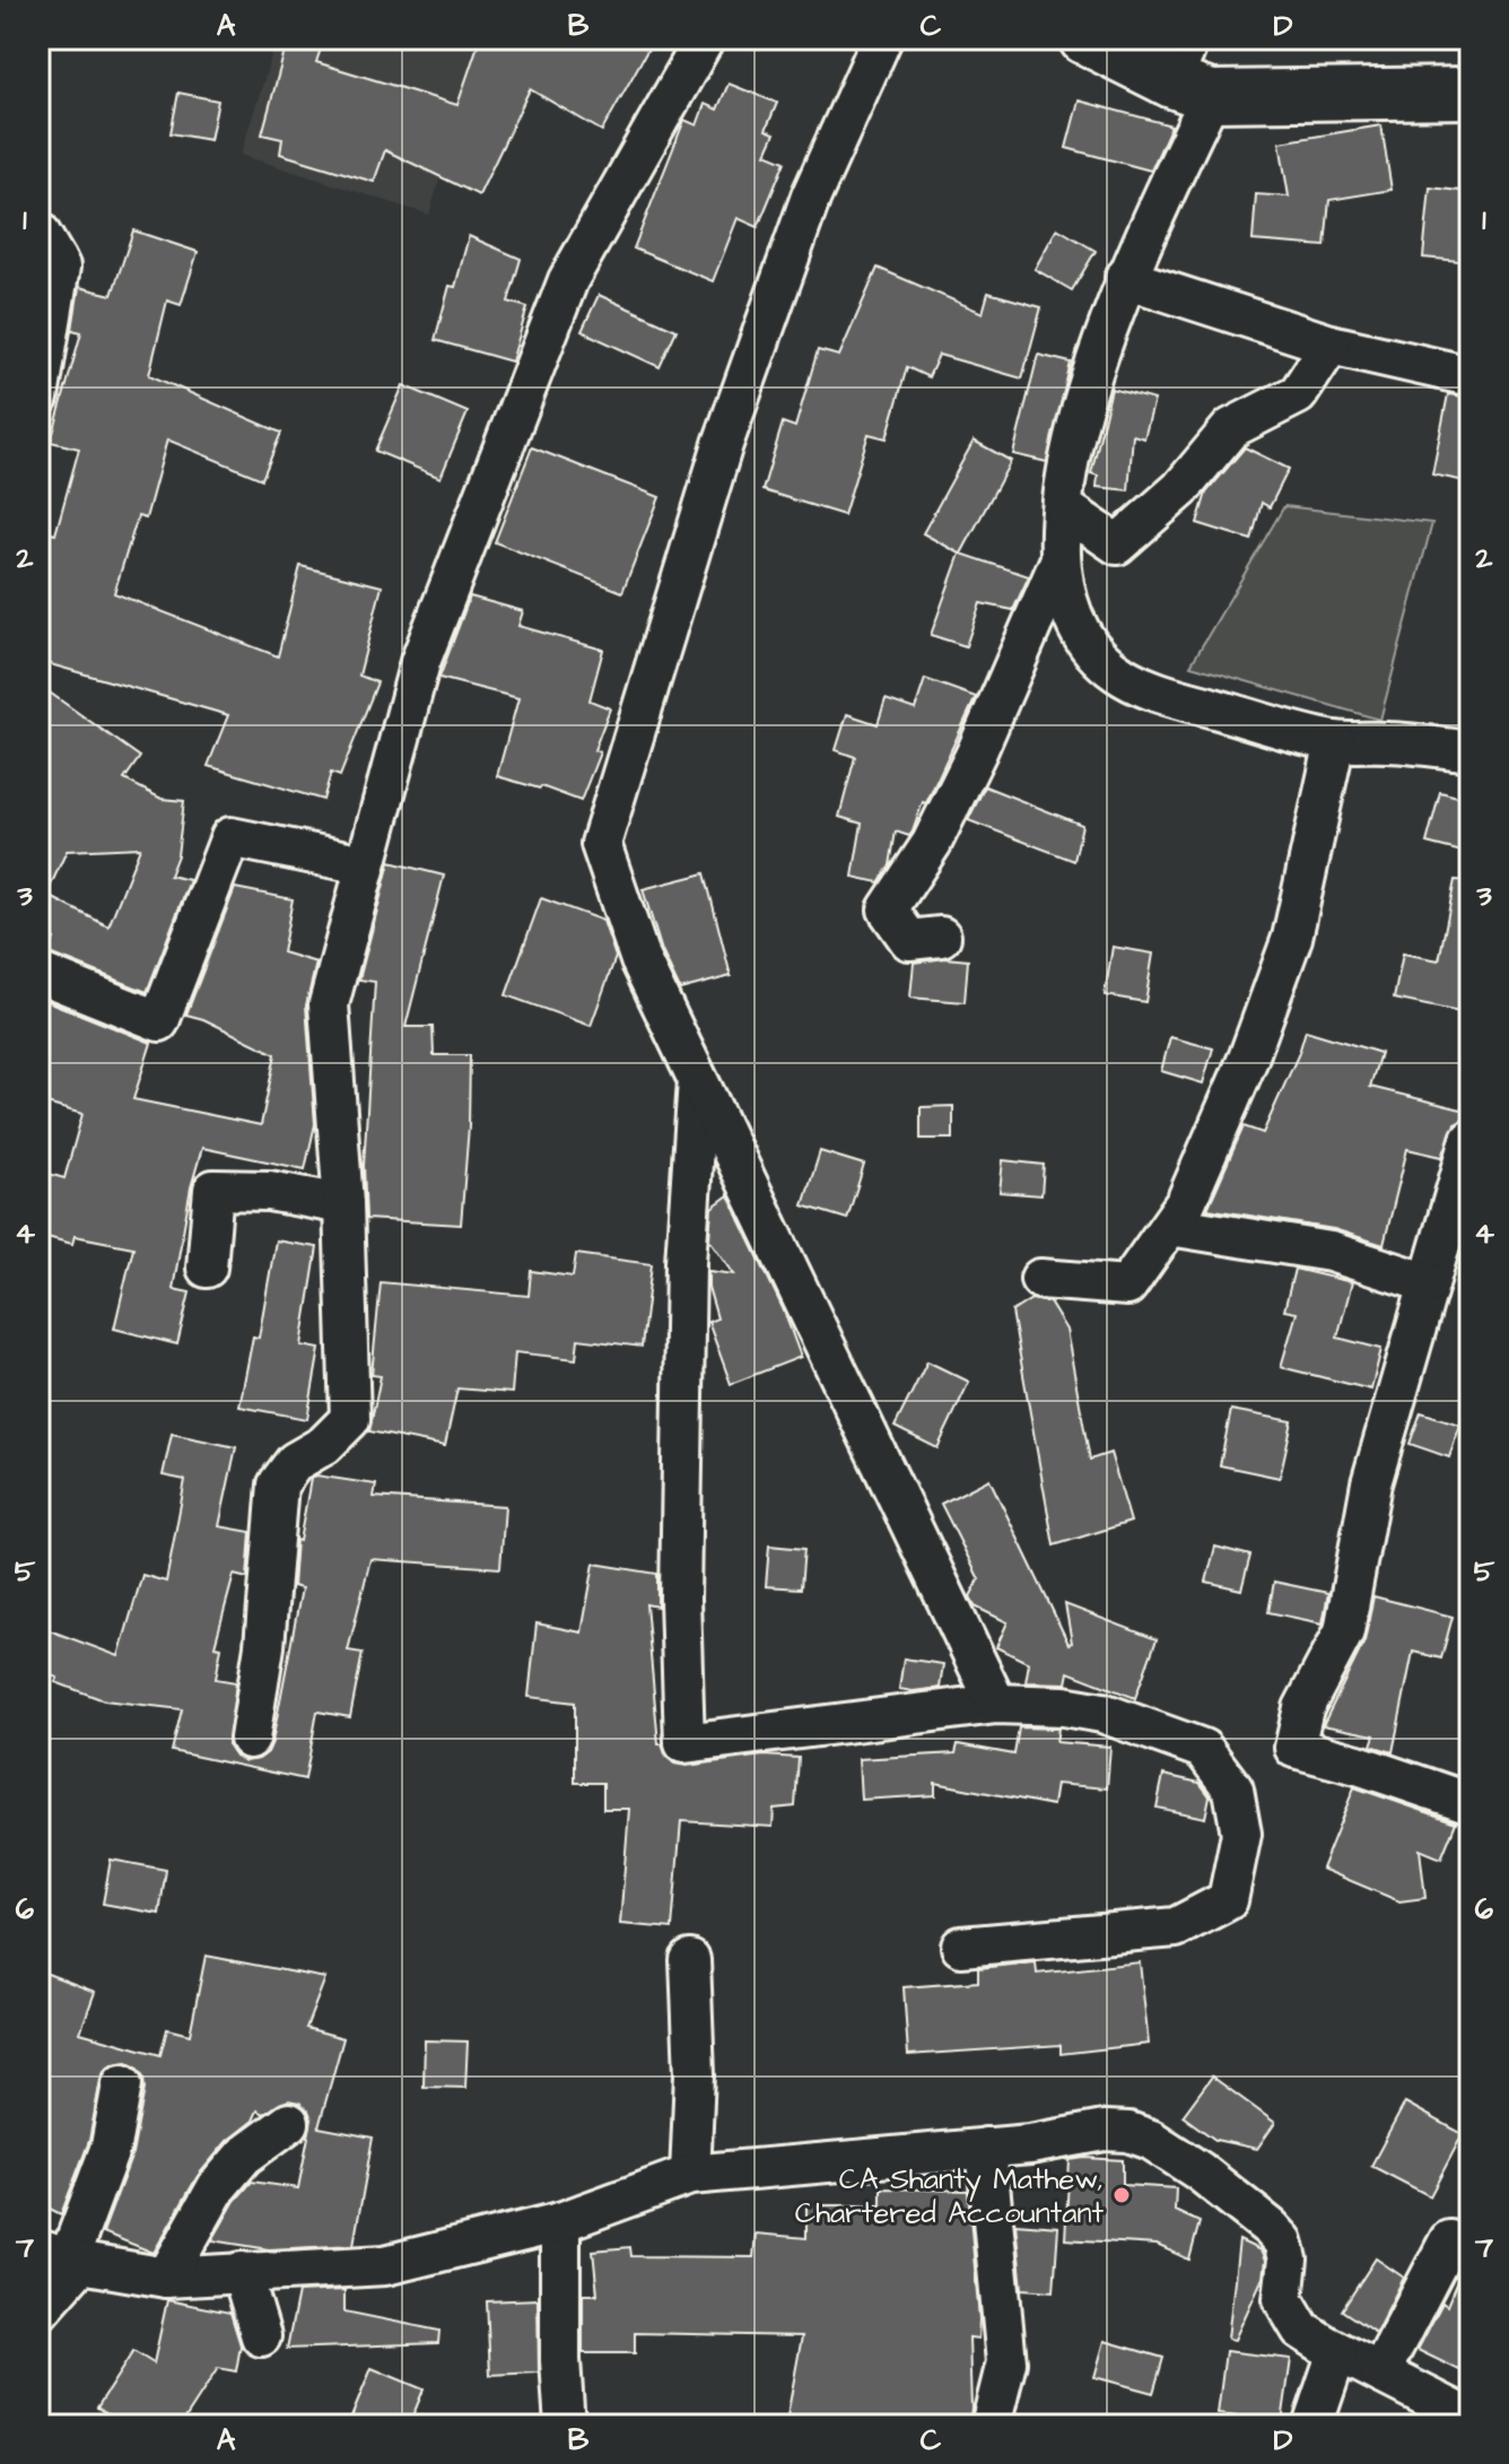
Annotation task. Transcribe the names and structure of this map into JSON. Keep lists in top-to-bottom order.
{
  "places": ["CA Shanty Mathew, Chartered Accountant"],
  "grid": {
    "columns": [
      "A",
      "B",
      "C",
      "D"
    ],
    "rows": [
      "1",
      "2",
      "3",
      "4",
      "5",
      "6",
      "7"
    ]
  }
}
